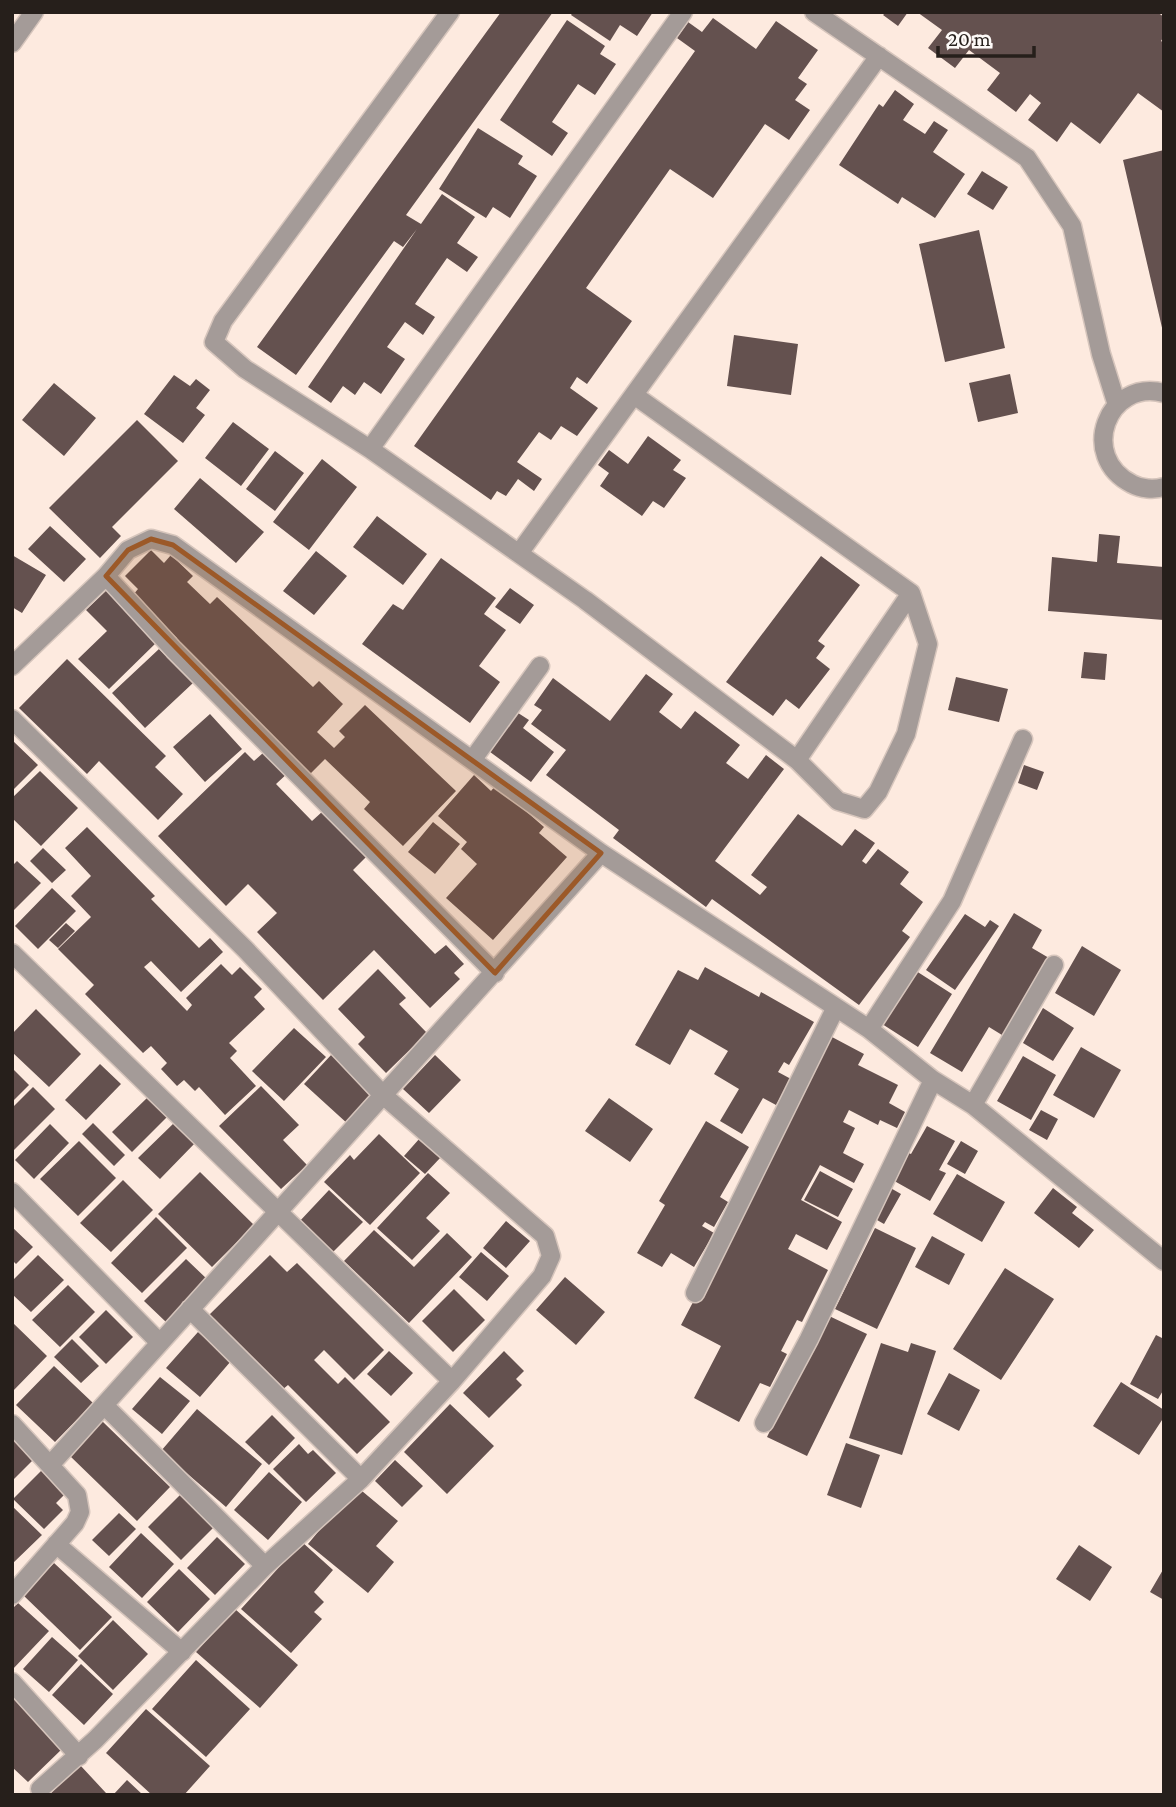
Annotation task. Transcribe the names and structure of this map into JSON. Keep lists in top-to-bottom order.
{
  "scale_bar": "20 m"
}
